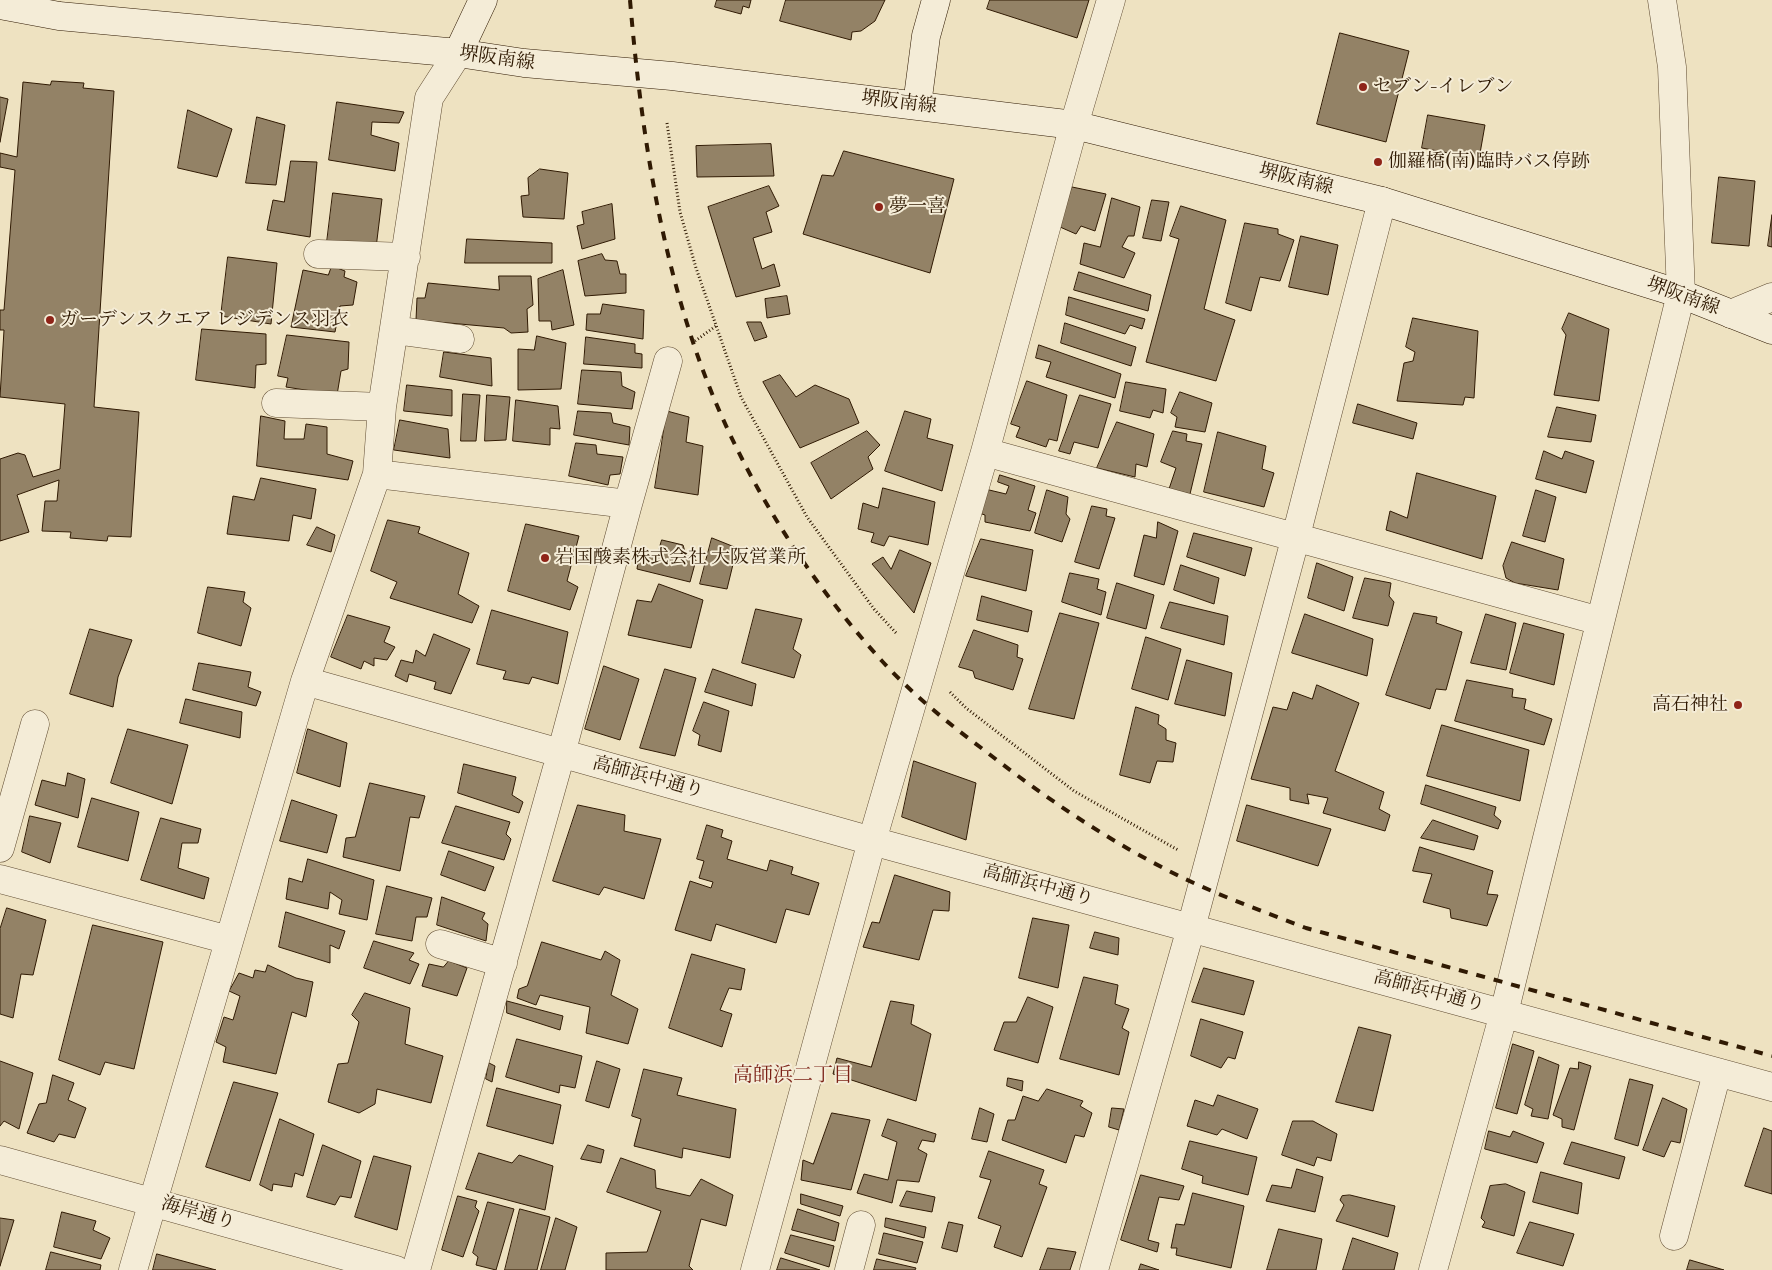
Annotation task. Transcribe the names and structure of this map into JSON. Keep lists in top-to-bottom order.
{
  "streets": {
    "street": ["堺阪南線", "高師浜中通り", "海岸通り"]
  },
  "districts": ["高師浜二丁目"],
  "places": [
    "セブン-イレブン",
    "伽羅橋(南)臨時バス停跡",
    "夢一喜",
    "ガーデンスクエア レジデンス羽衣",
    "岩国酸素株式会社 大阪営業所",
    "高石神社"
  ]
}
